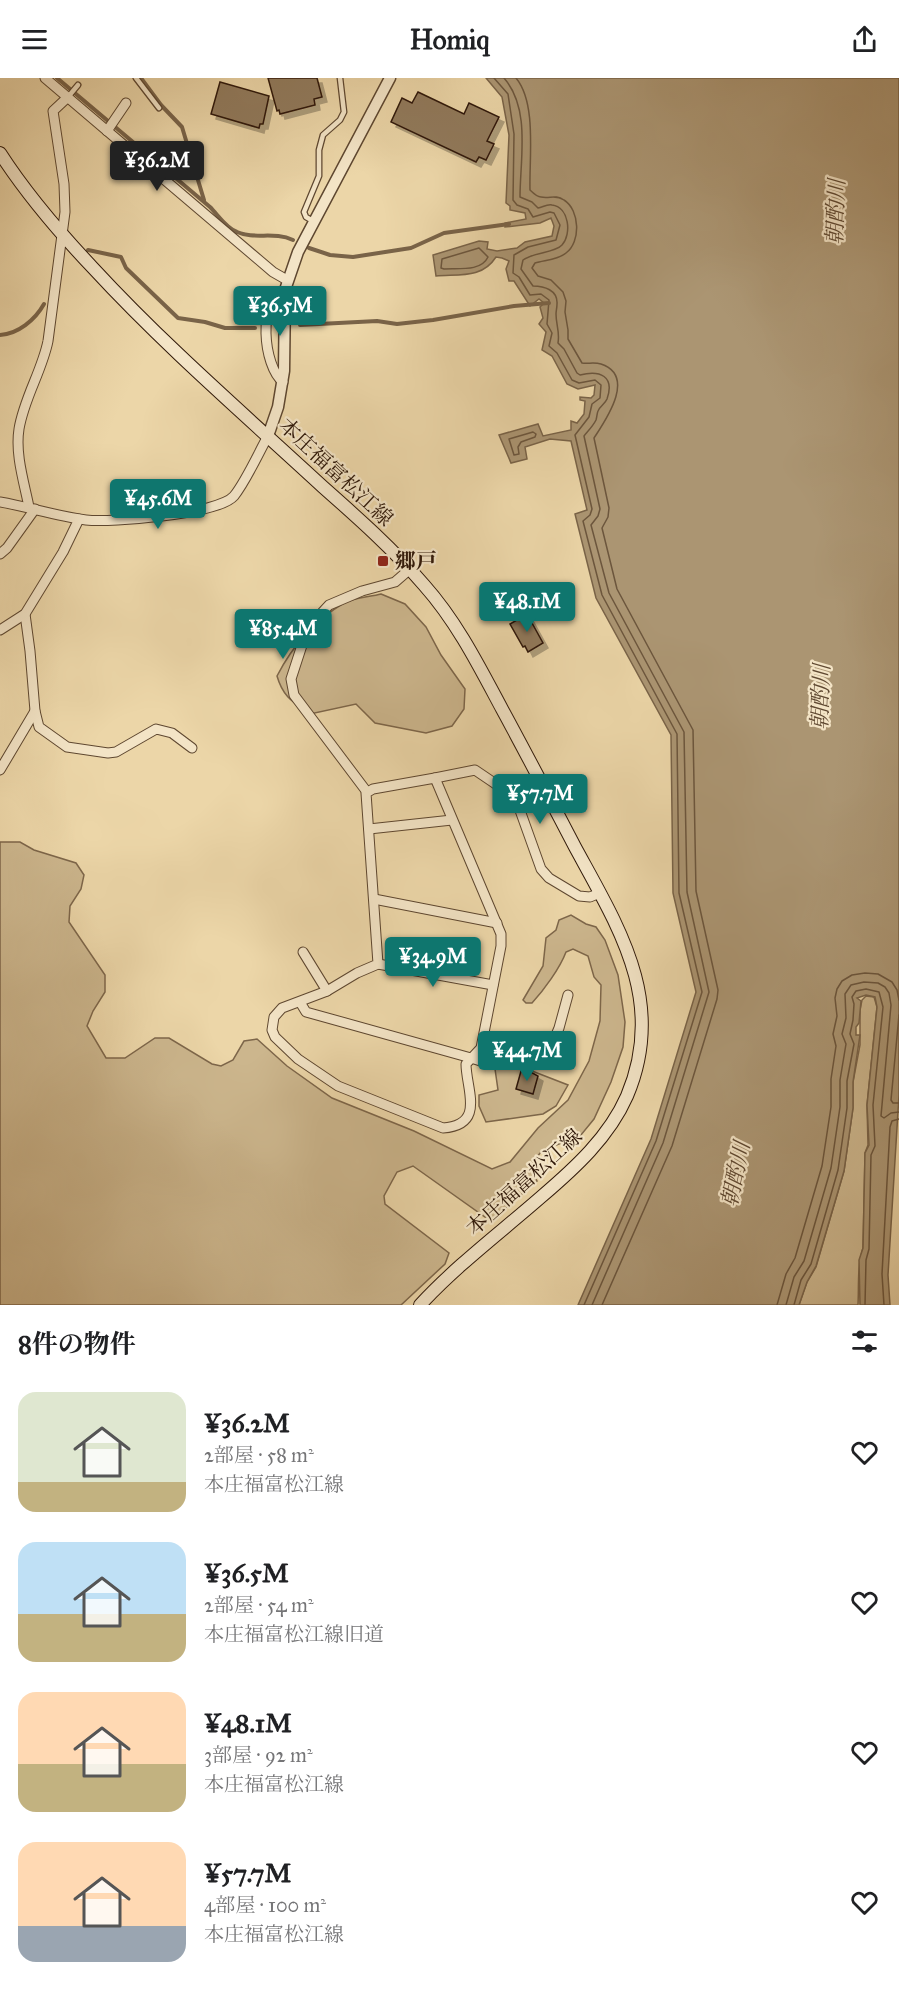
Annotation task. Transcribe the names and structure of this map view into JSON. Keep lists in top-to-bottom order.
{
  "streets": {
    "main road": ["本庄福富松江線"]
  },
  "water": ["朝酌川"],
  "places": {
    "transit": ["郷戸"]
  },
  "page": {
    "header": "Homiq",
    "price": [
      "¥36.2M",
      "¥36.5M",
      "¥45.6M",
      "¥48.1M",
      "¥85.4M",
      "¥57.7M",
      "¥34.9M",
      "¥44.7M"
    ],
    "heading": "8件の物件",
    "list": [
      {
        "name": "¥36.2M",
        "note": "2部屋 · 58 m² · 本庄福富松江線"
      },
      {
        "name": "¥36.5M",
        "note": "2部屋 · 54 m² · 本庄福富松江線旧道"
      },
      {
        "name": "¥48.1M",
        "note": "3部屋 · 92 m² · 本庄福富松江線"
      },
      {
        "name": "¥57.7M",
        "note": "4部屋 · 100 m² · 本庄福富松江線"
      }
    ]
  }
}
